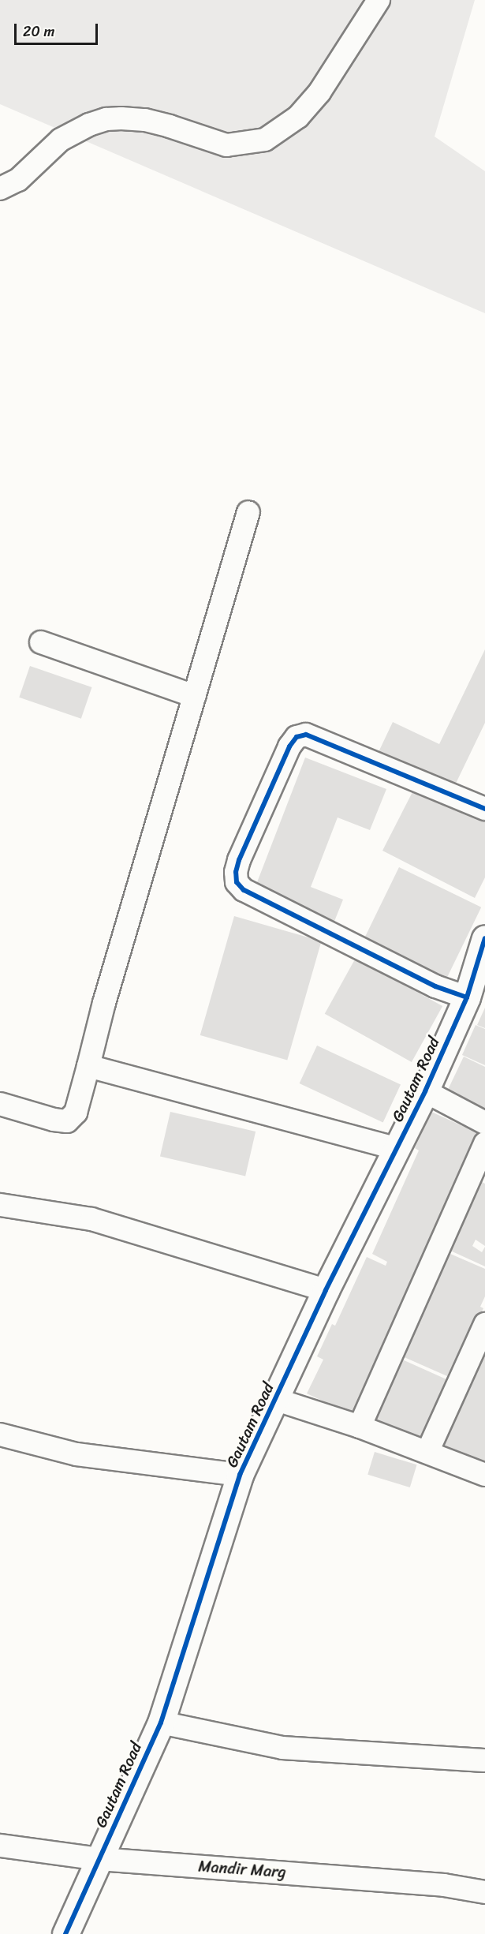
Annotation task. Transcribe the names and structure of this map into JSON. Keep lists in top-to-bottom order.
{
  "streets": {
    "street": ["Gautam Road", "Mandir Marg"]
  },
  "crossings": [
    ["Gautam Road", "Mandir Marg"]
  ],
  "scale_bar": "20 m"
}
